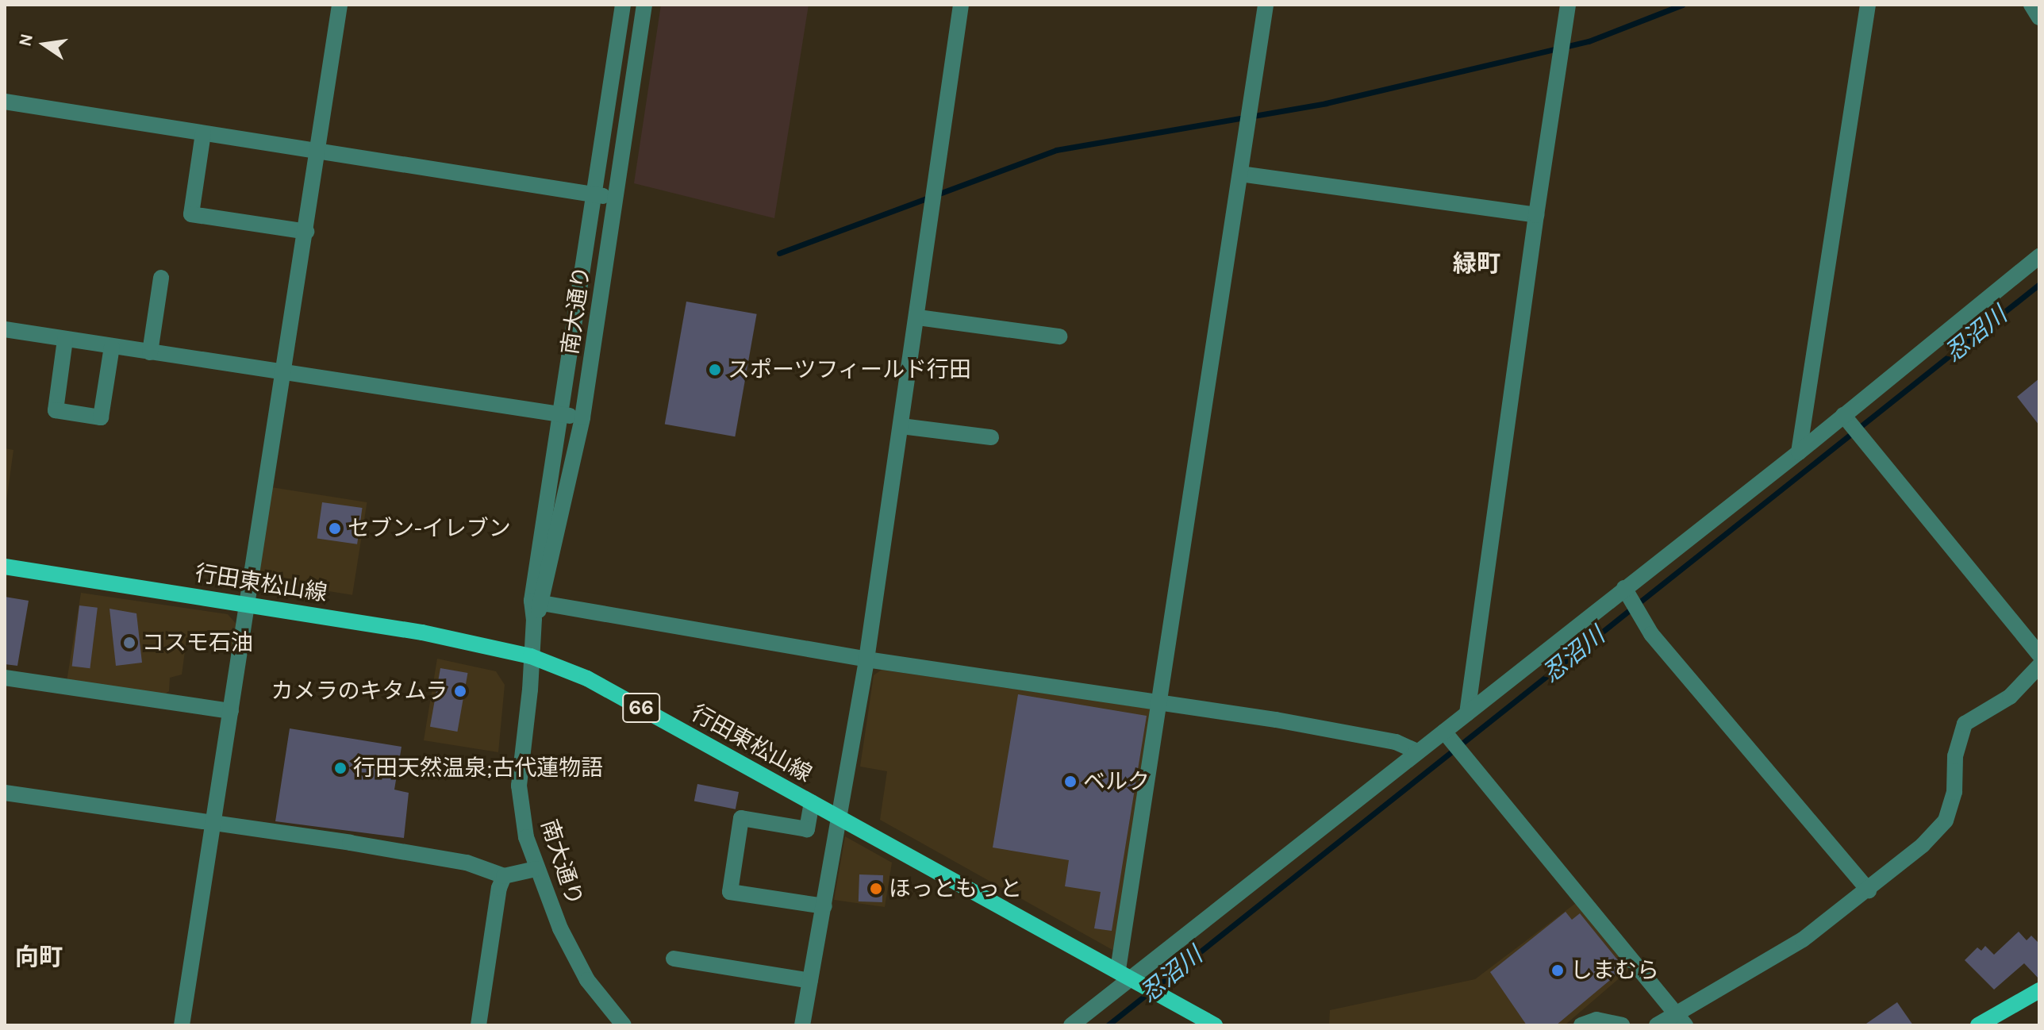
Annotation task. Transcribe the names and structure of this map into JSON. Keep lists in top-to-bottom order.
{
  "streets": {
    "main road": ["行田東松山線", "66"],
    "street": ["南大通り"]
  },
  "crossings": [
    ["南大通り", "行田東松山線"]
  ],
  "districts": ["緑町", "向町"],
  "water": ["忍沼川"],
  "places": [
    "スポーツフィールド行田",
    "セブン-イレブン",
    "コスモ石油",
    "カメラのキタムラ",
    "行田天然温泉;古代蓮物語",
    "ベルク",
    "ほっともっと",
    "しまむら"
  ],
  "north": "left"
}
